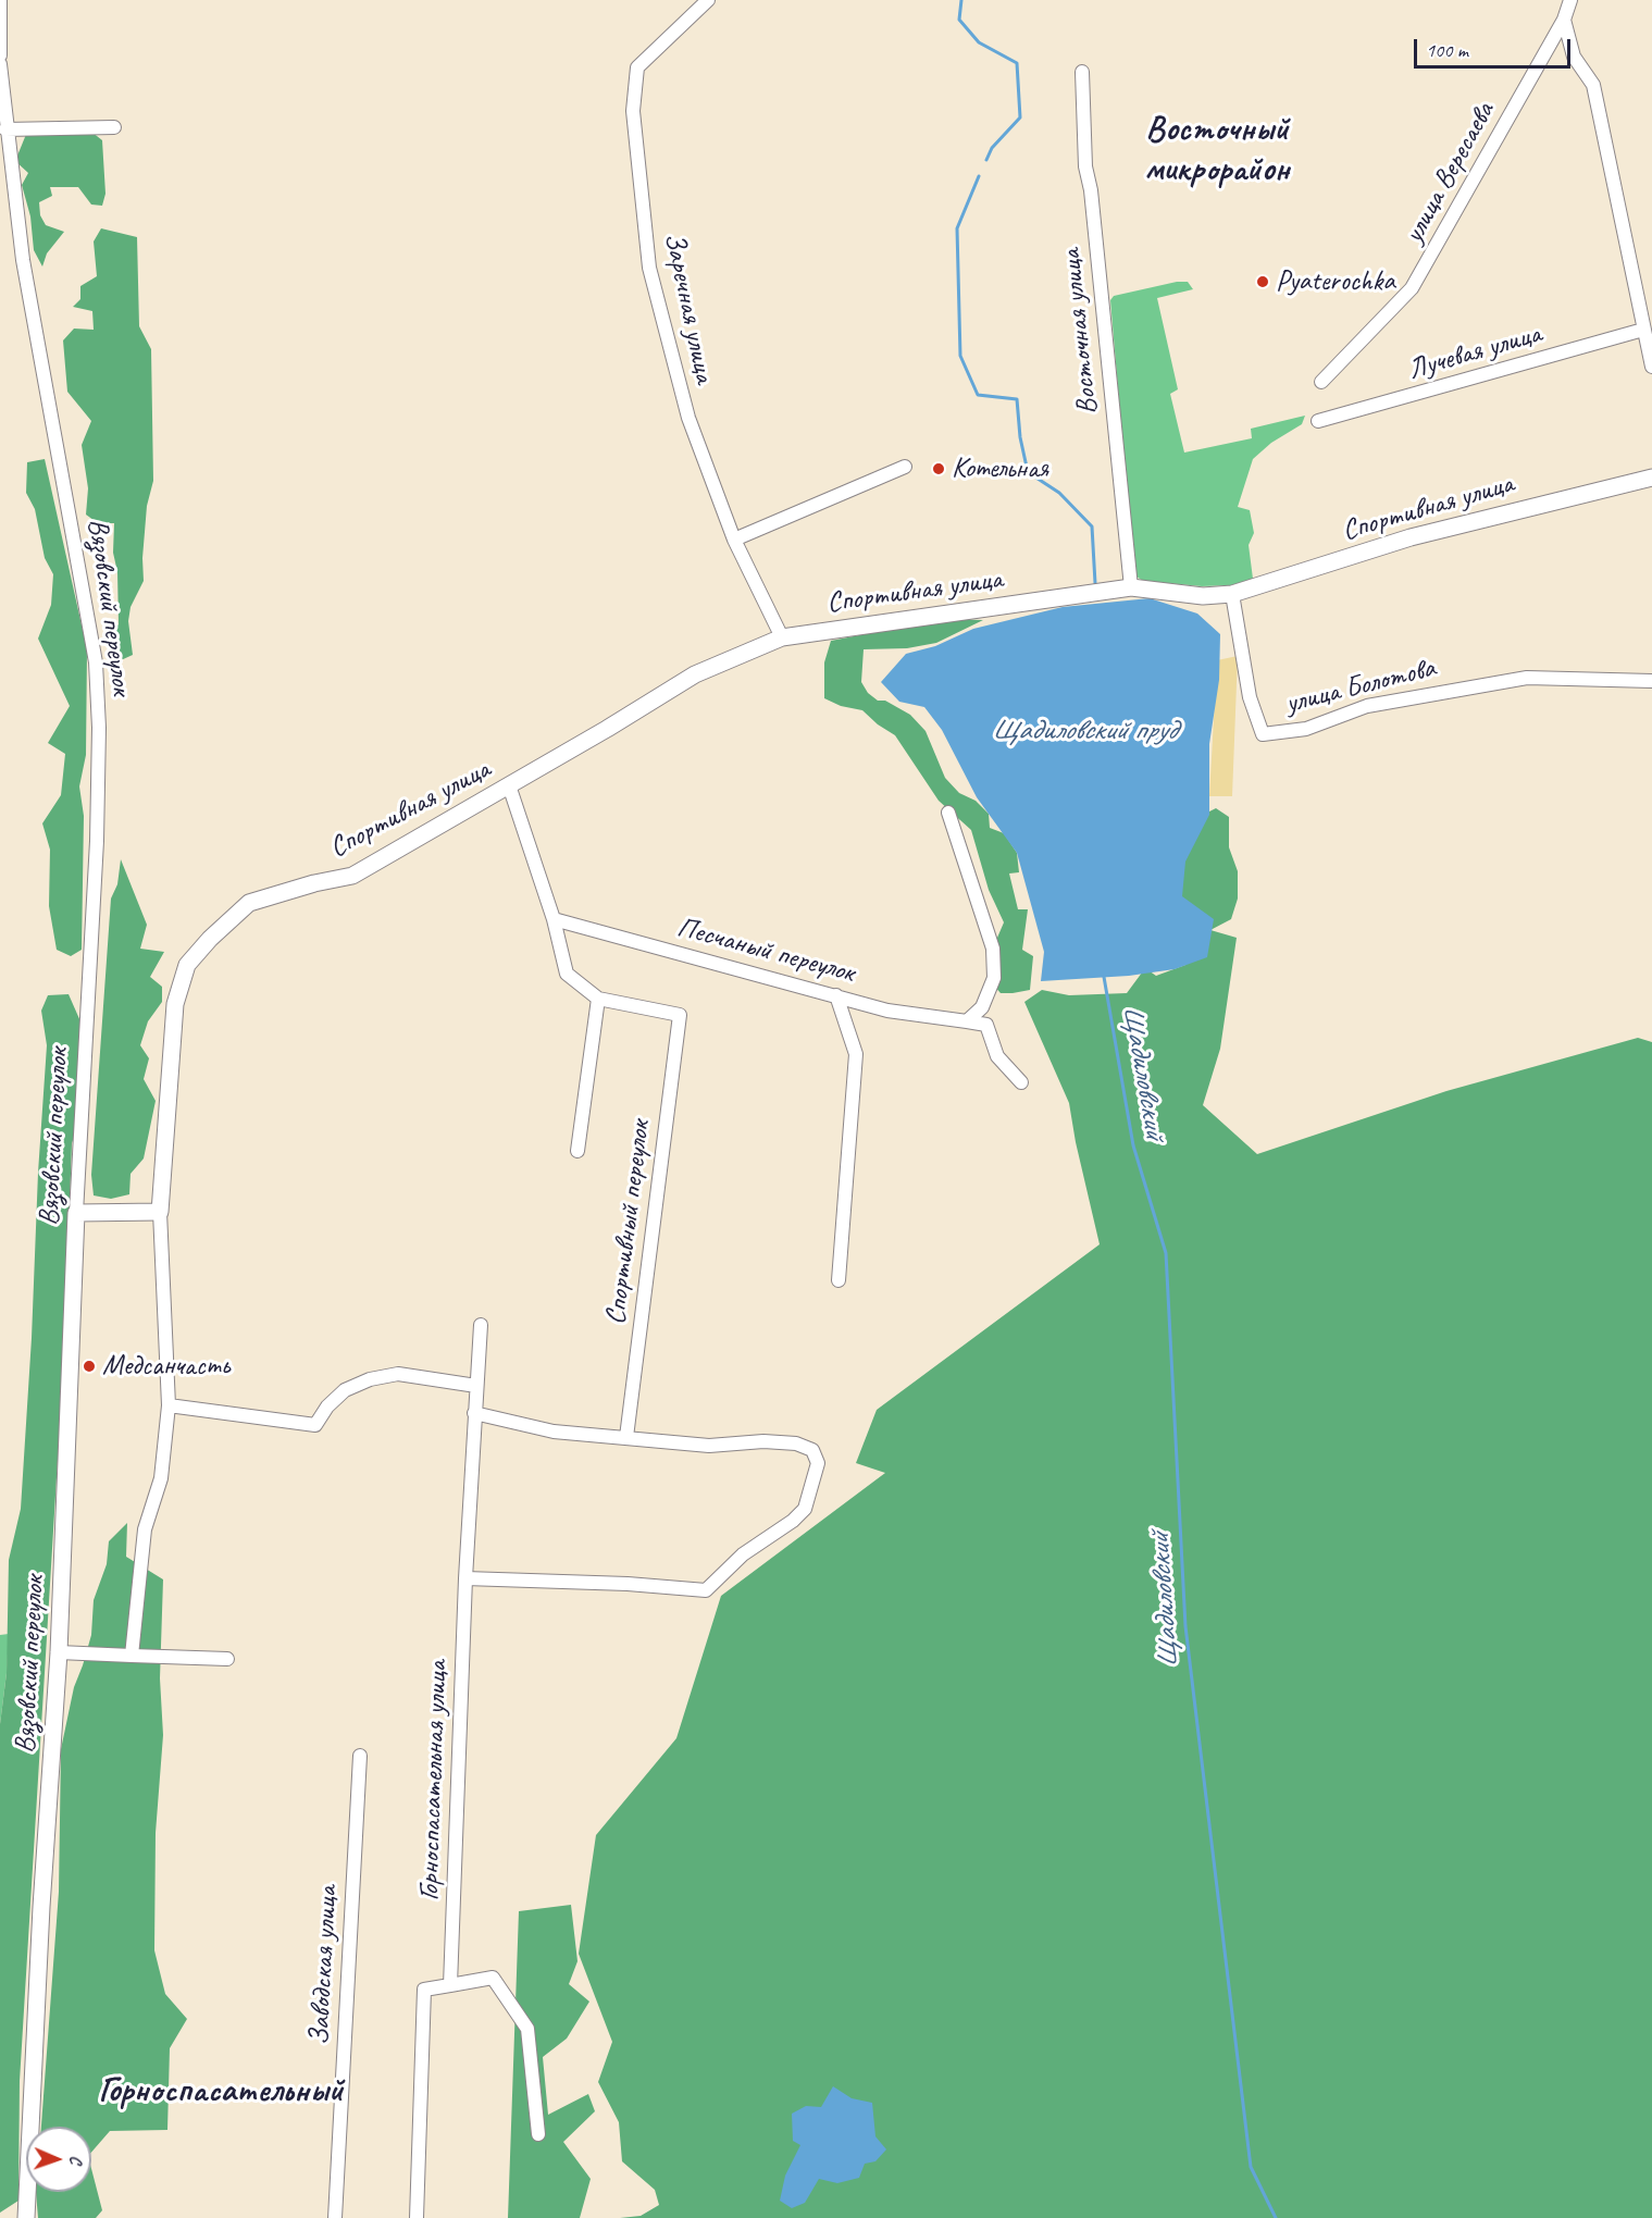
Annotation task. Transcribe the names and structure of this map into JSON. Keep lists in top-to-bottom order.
{
  "streets": {
    "street": [
      "улица Вересаева",
      "Заречная улица",
      "Восточная улица",
      "Лучевая улица",
      "Спортивная улица",
      "Вязовский переулок",
      "улица Болотова",
      "Песчаный переулок",
      "Спортивный переулок",
      "Горноспасательная улица",
      "Заводская улица"
    ]
  },
  "crossings": [
    ["Заречная улица", "Спортивная улица"],
    ["Восточная улица", "Спортивная улица"],
    ["Спортивная улица", "улица Болотова"]
  ],
  "districts": ["Восточный микрорайон", "Горноспасательный"],
  "water": ["Щадиловский пруд", "Щадиловский"],
  "places": ["Pyaterochka", "Котельная", "Медсанчасть"],
  "scale_bar": "100 m",
  "north": "right"
}
